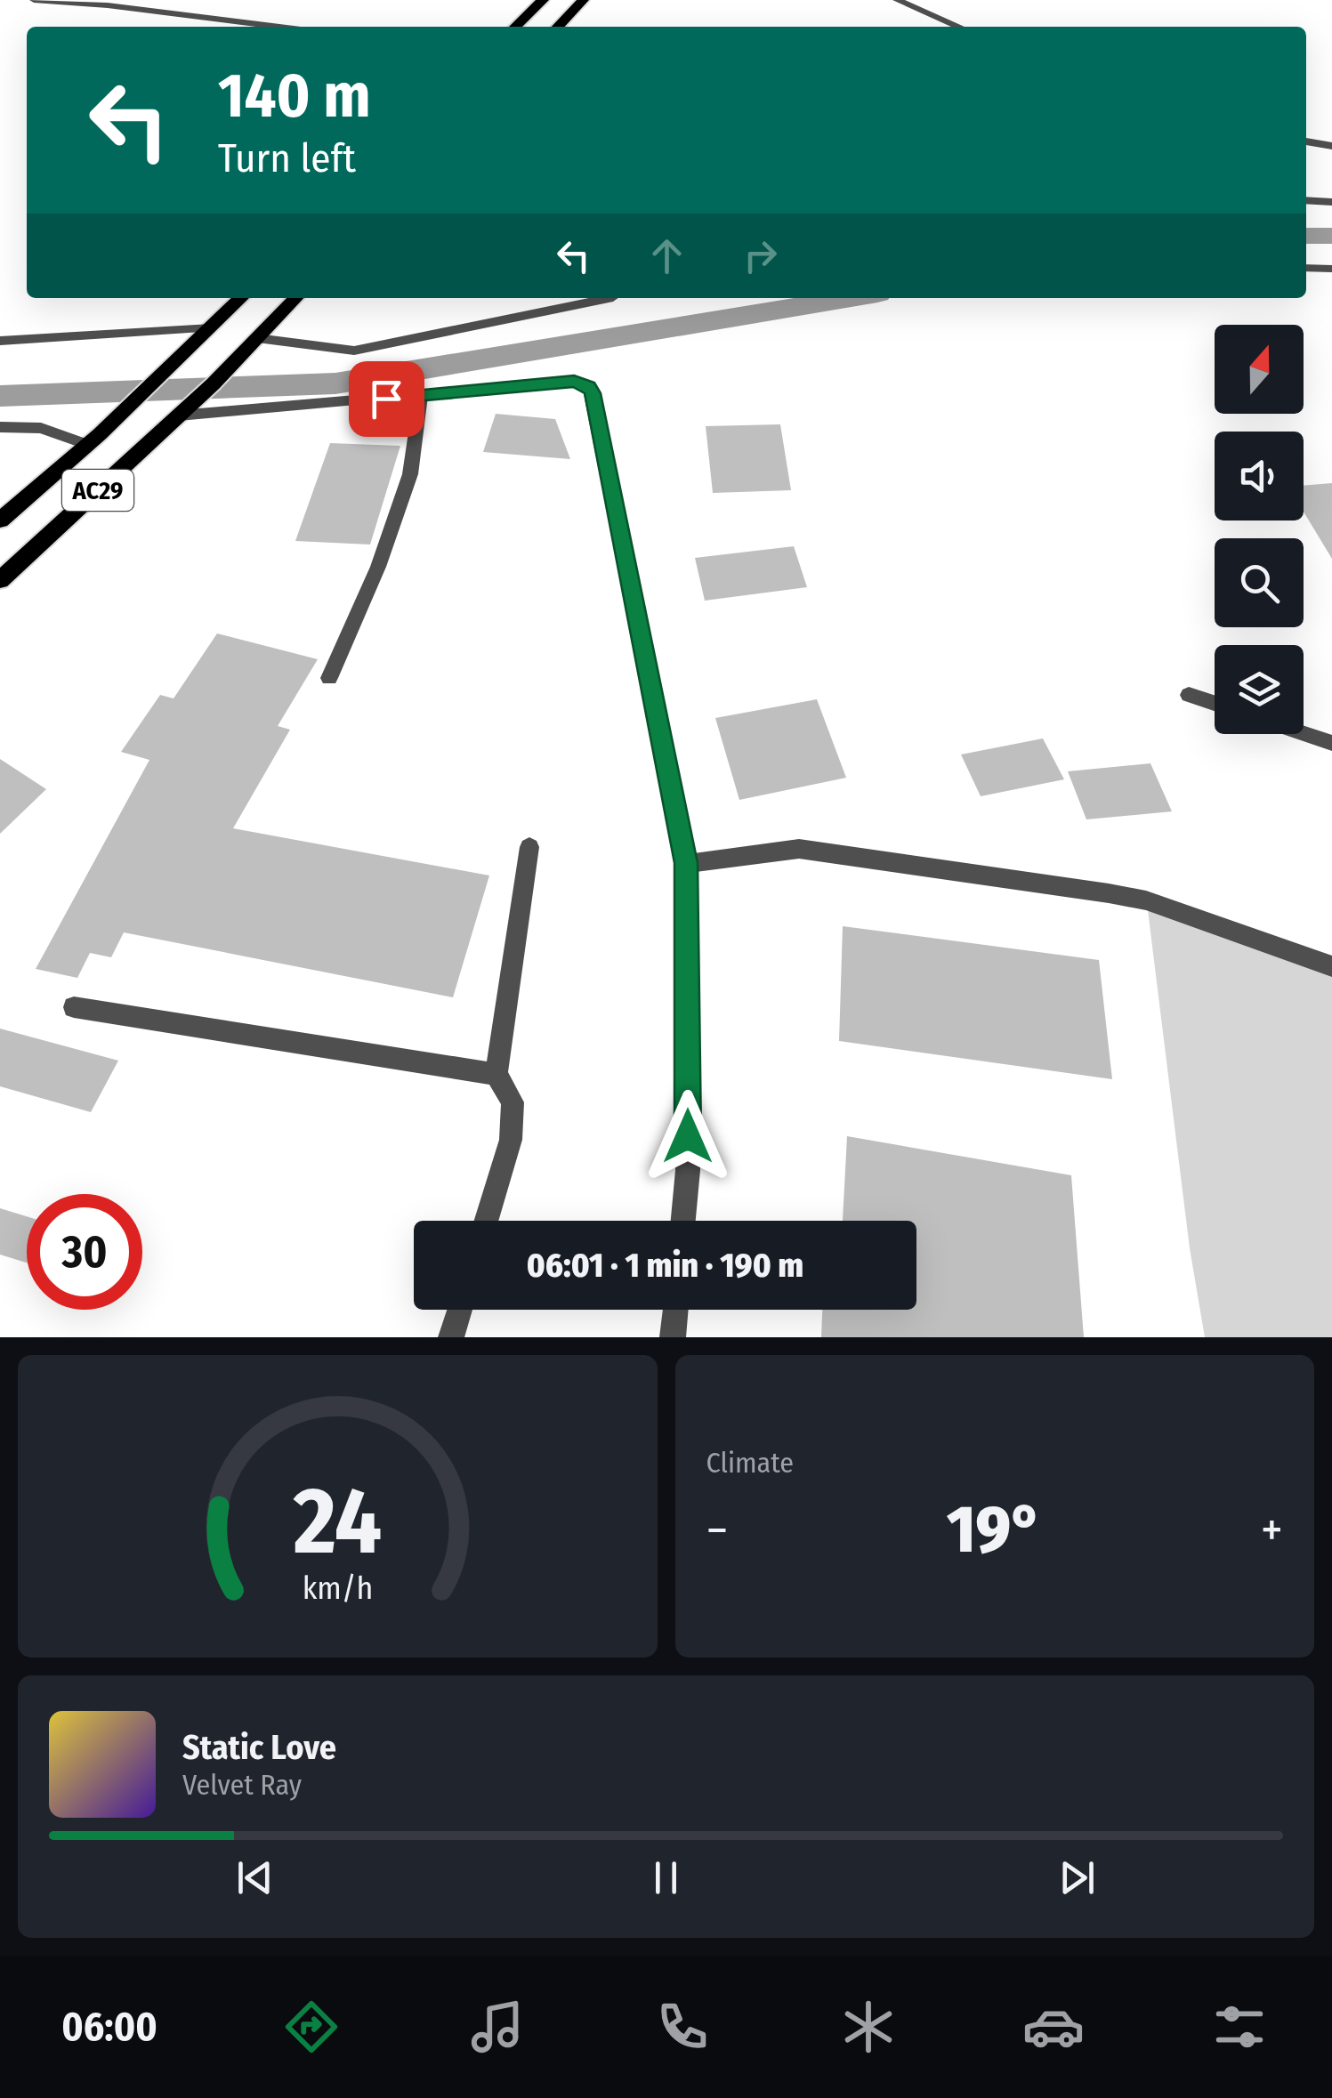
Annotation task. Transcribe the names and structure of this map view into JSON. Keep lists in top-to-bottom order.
{
  "streets": {
    "main road": ["AC29"]
  },
  "north": "top",
  "page": {
    "turn": ["140 m", "Turn left"],
    "limit": "30",
    "trip": "06:01 · 1 min · 190 m",
    "tile": "Climate",
    "heat": ["−", "19°", "+"],
    "song": ["Static Love", "Velvet Ray"],
    "tabs": "06:00",
    "gauge": ["24", "km/h"]
  }
}
